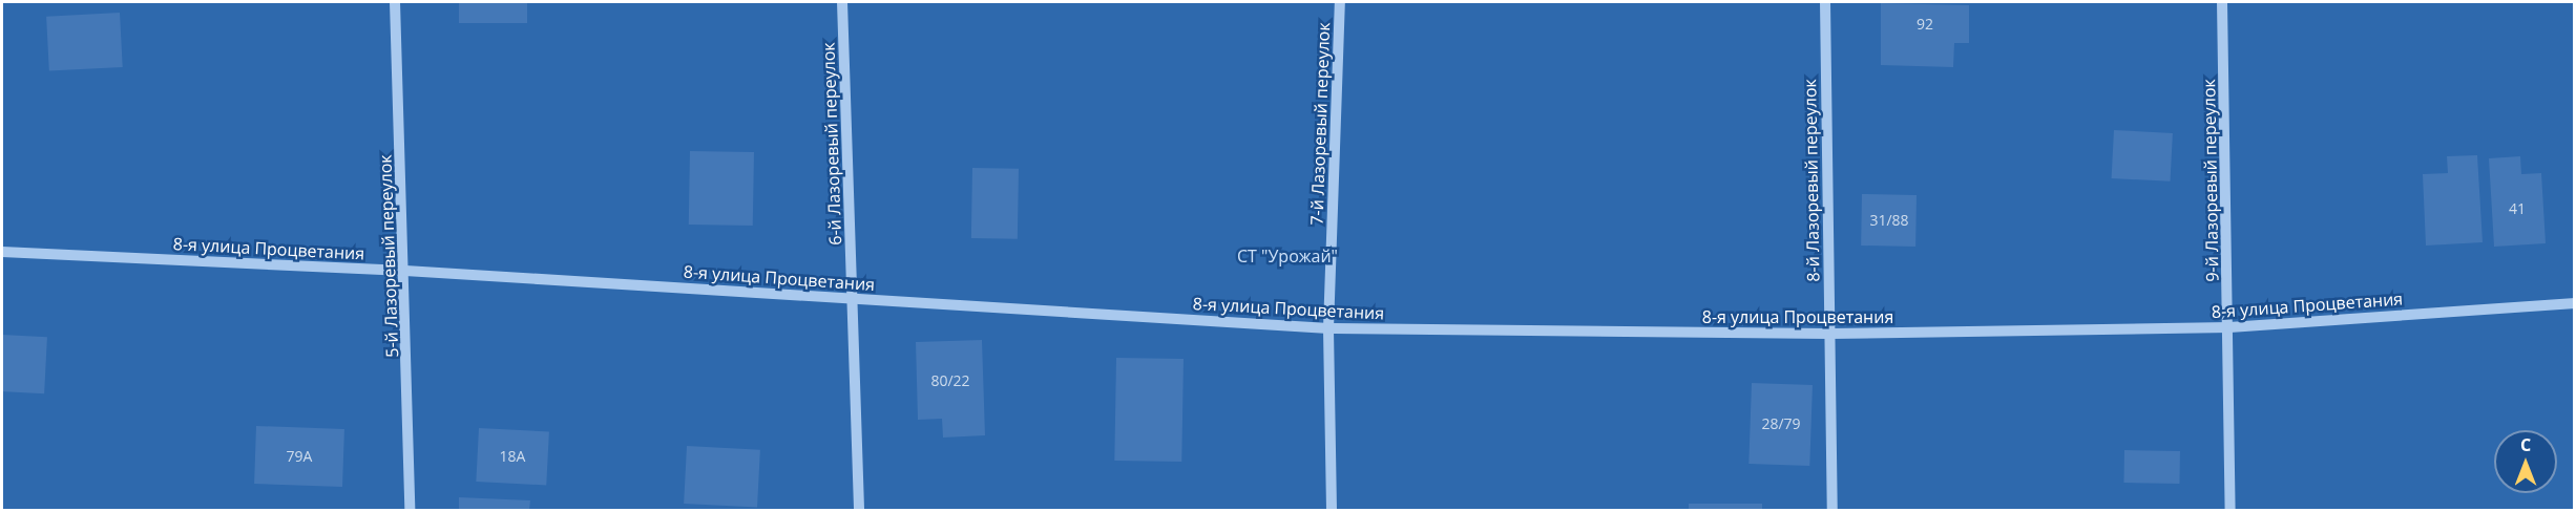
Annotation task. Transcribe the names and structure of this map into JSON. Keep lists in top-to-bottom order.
{
  "streets": {
    "lane": [
      "7-й Лазоревый переулок",
      "6-й Лазоревый переулок",
      "8-й Лазоревый переулок",
      "9-й Лазоревый переулок",
      "8-я улица Процветания",
      "5-й Лазоревый переулок"
    ]
  },
  "crossings": [
    ["7-й Лазоревый переулок", "8-я улица Процветания"],
    ["6-й Лазоревый переулок", "8-я улица Процветания"],
    ["8-й Лазоревый переулок", "8-я улица Процветания"],
    ["9-й Лазоревый переулок", "8-я улица Процветания"],
    ["8-я улица Процветания", "5-й Лазоревый переулок"]
  ],
  "parks": ["СТ \"Урожай\""],
  "house_numbers": [
    "92",
    "41",
    "31/88",
    "80/22",
    "28/79",
    "79А",
    "18А"
  ],
  "north": "top"
}
